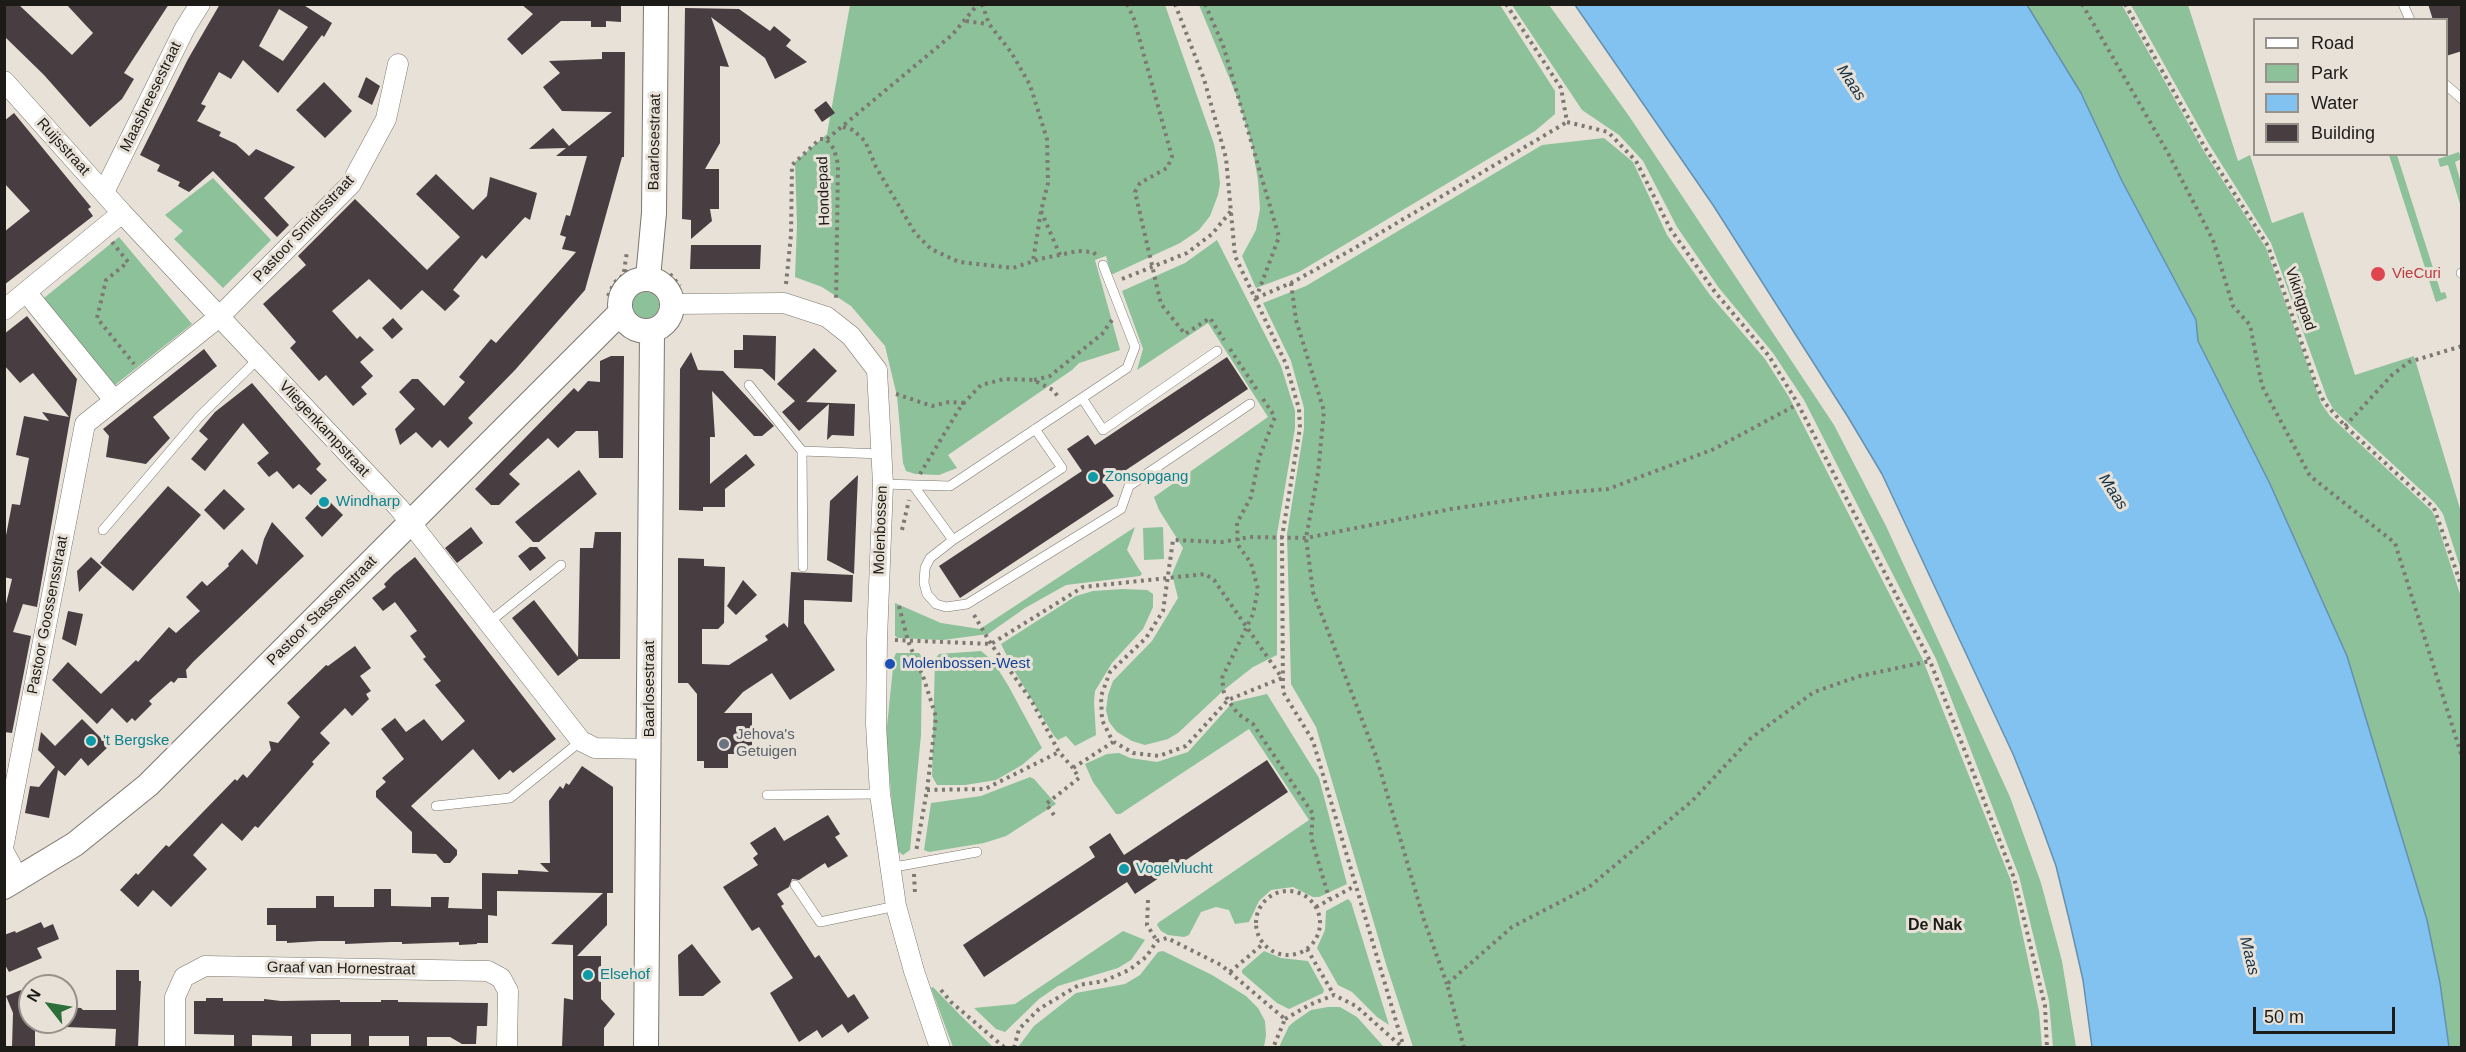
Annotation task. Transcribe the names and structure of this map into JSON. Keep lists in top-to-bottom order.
{
  "streets": {
    "street": [
      "Maasbreesestraat",
      "Baarlosestraat",
      "Ruijsstraat",
      "Pastoor Smidtsstraat",
      "Vliegenkampstraat",
      "Molenbossen",
      "Pastoor Stassenstraat",
      "Pastoor Goossensstraat",
      "Graaf van Hornestraat"
    ],
    "path": ["Hondepad", "Vikingpad"]
  },
  "crossings": [
    ["Maasbreesestraat", "Ruijsstraat"],
    ["Baarlosestraat", "Molenbossen"],
    ["Baarlosestraat", "Pastoor Stassenstraat"],
    ["Ruijsstraat", "Vliegenkampstraat"],
    ["Hondepad", "Molenbossen"],
    ["Pastoor Smidtsstraat", "Vliegenkampstraat"],
    ["Pastoor Smidtsstraat", "Pastoor Goossensstraat"],
    ["Vliegenkampstraat", "Pastoor Stassenstraat"],
    ["Vliegenkampstraat", "Pastoor Goossensstraat"],
    ["Molenbossen", "Pastoor Stassenstraat"]
  ],
  "districts": ["De Nak"],
  "water": ["Maas"],
  "places": [
    "VieCuri",
    "Zonsopgang",
    "Windharp",
    "Molenbossen-West",
    "'t Bergske",
    "Jehova's Getuigen",
    "Vogelvlucht",
    "Elsehof"
  ],
  "legend": [
    "Road",
    "Park",
    "Water",
    "Building"
  ],
  "scale_bar": "50 m",
  "north": "top left"
}
